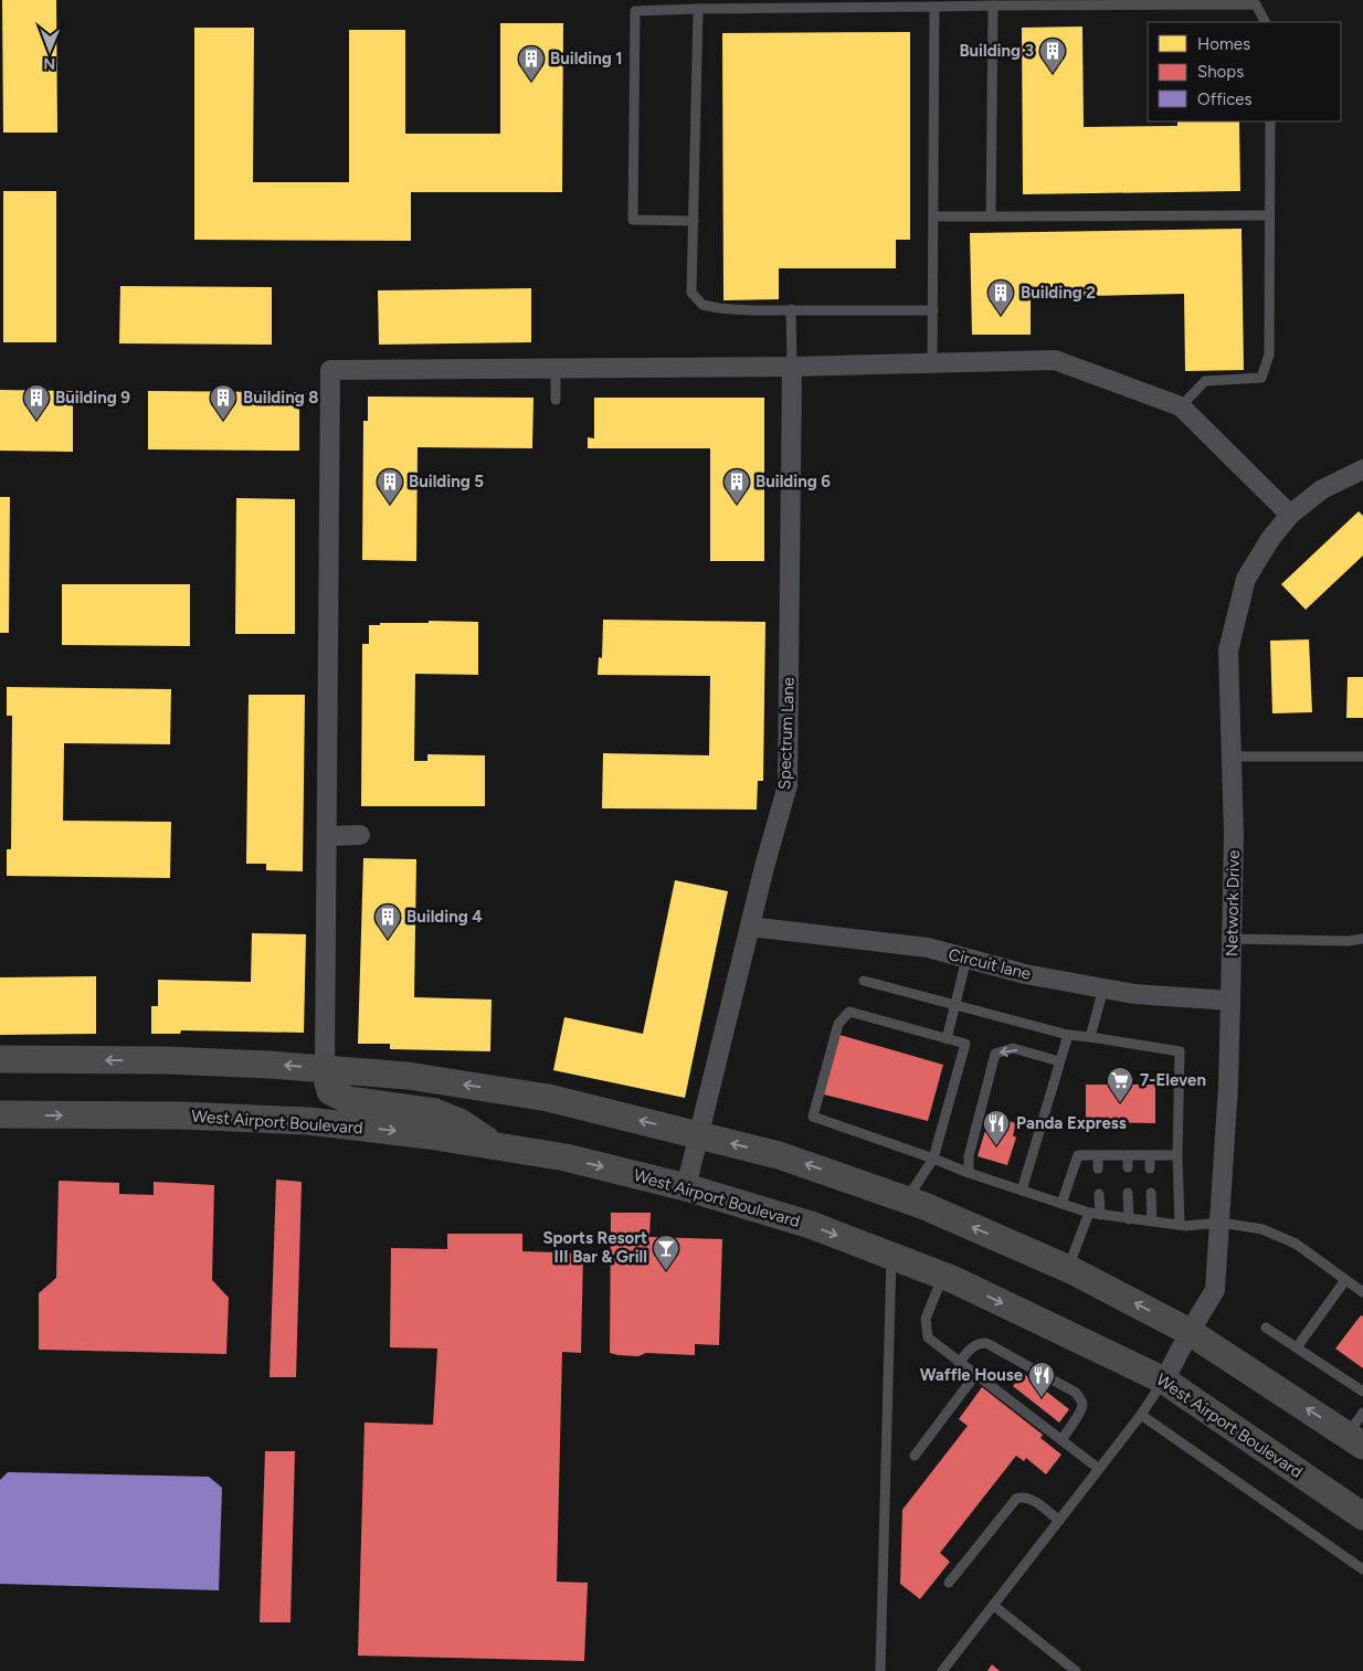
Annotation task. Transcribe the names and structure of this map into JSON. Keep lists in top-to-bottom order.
{
  "streets": {
    "main road": ["West Airport Boulevard"],
    "street": ["Spectrum Lane", "Network Drive", "Circuit lane"]
  },
  "crossings": [
    ["Spectrum Lane", "Circuit lane"],
    ["Spectrum Lane", "West Airport Boulevard"],
    ["Network Drive", "Circuit lane"],
    ["Network Drive", "West Airport Boulevard"]
  ],
  "places": {
    "building": [
      "Building 3",
      "Building 1",
      "Building 2",
      "Building 9",
      "Building 8",
      "Building 5",
      "Building 6",
      "Building 4"
    ],
    "supermarket": ["7-Eleven"],
    "restaurant": ["Panda Express", "Waffle House"],
    "bar": ["Sports Resort III Bar & Grill"]
  },
  "legend": ["Homes", "Shops", "Offices"],
  "north": "bottom"
}
